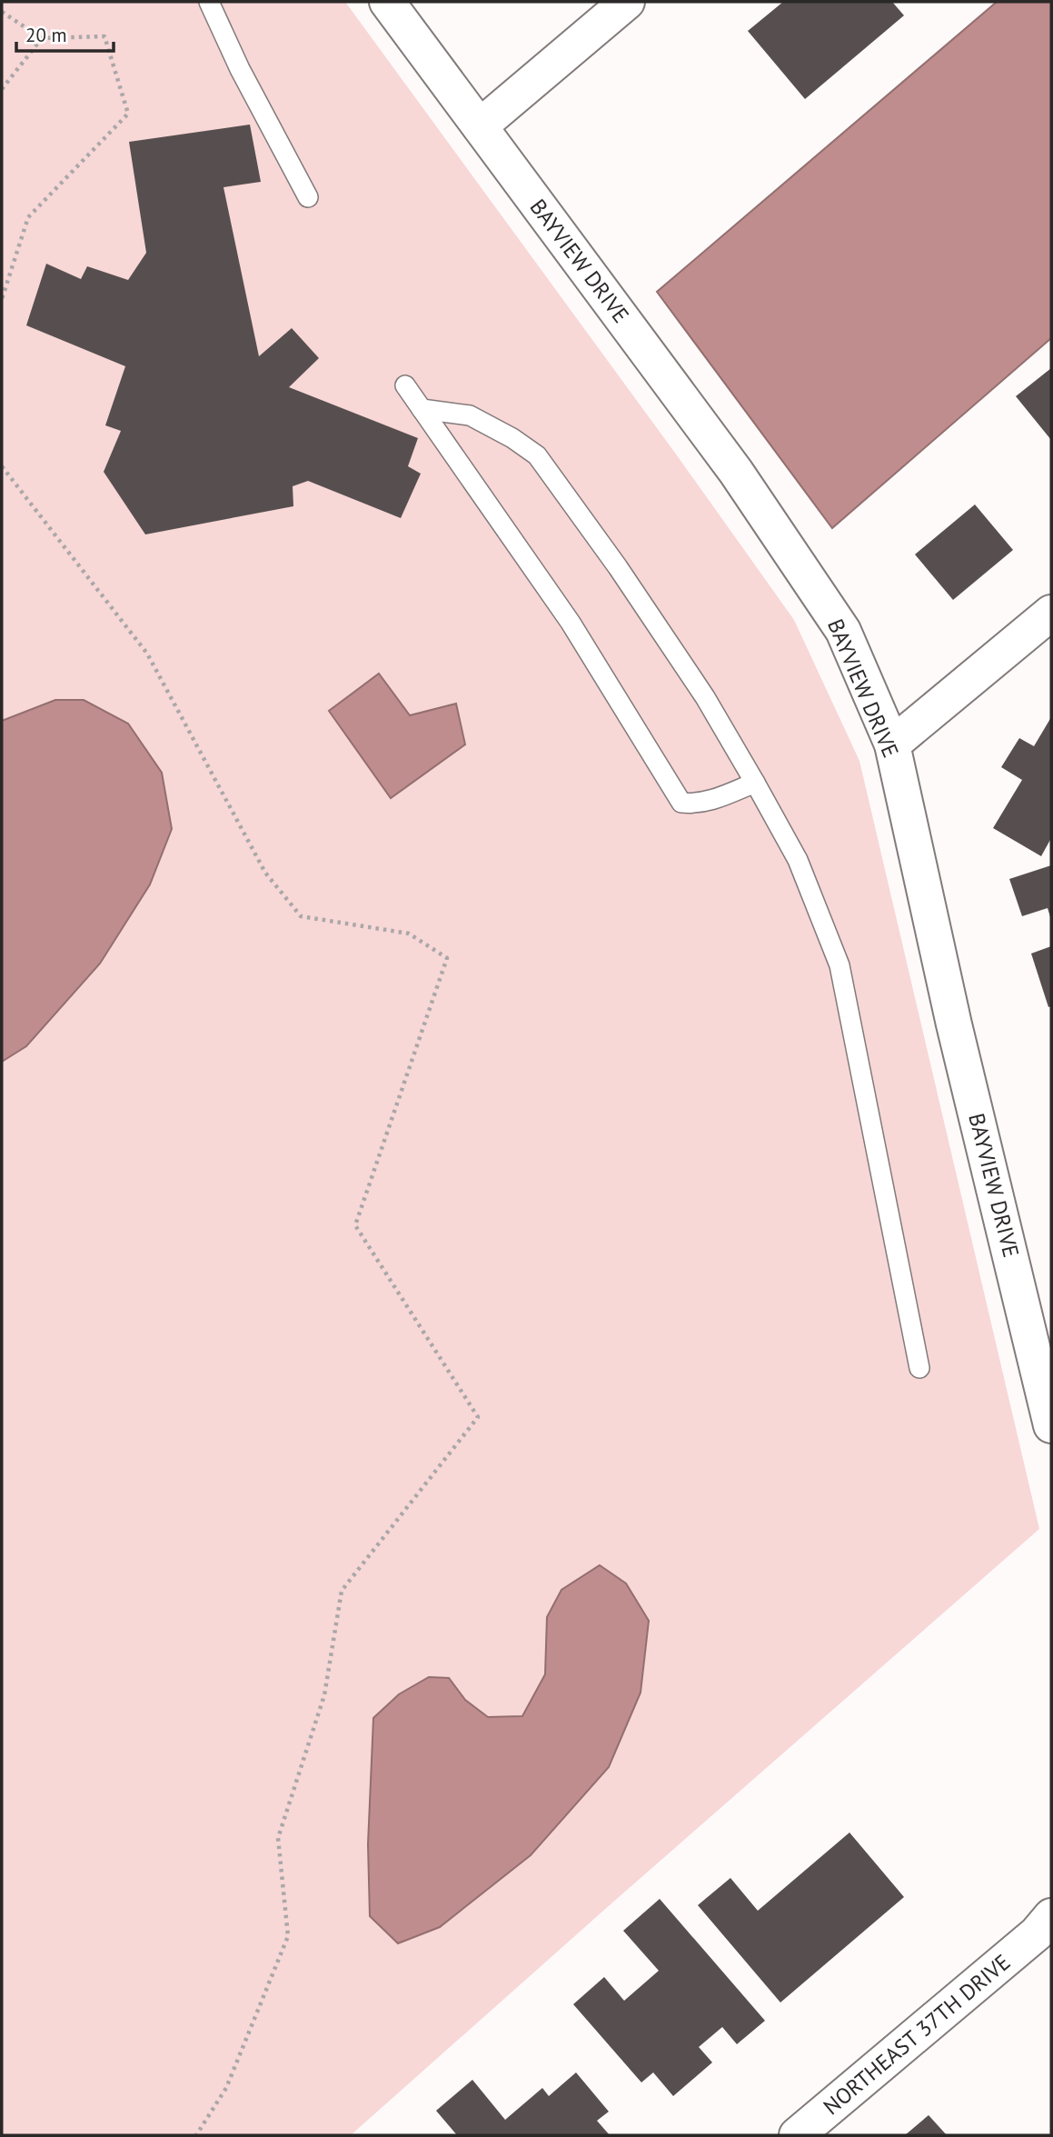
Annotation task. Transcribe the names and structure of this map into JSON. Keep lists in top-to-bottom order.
{
  "streets": {
    "street": ["BAYVIEW DRIVE", "NORTHEAST 37TH DRIVE"]
  },
  "scale_bar": "20 m"
}
